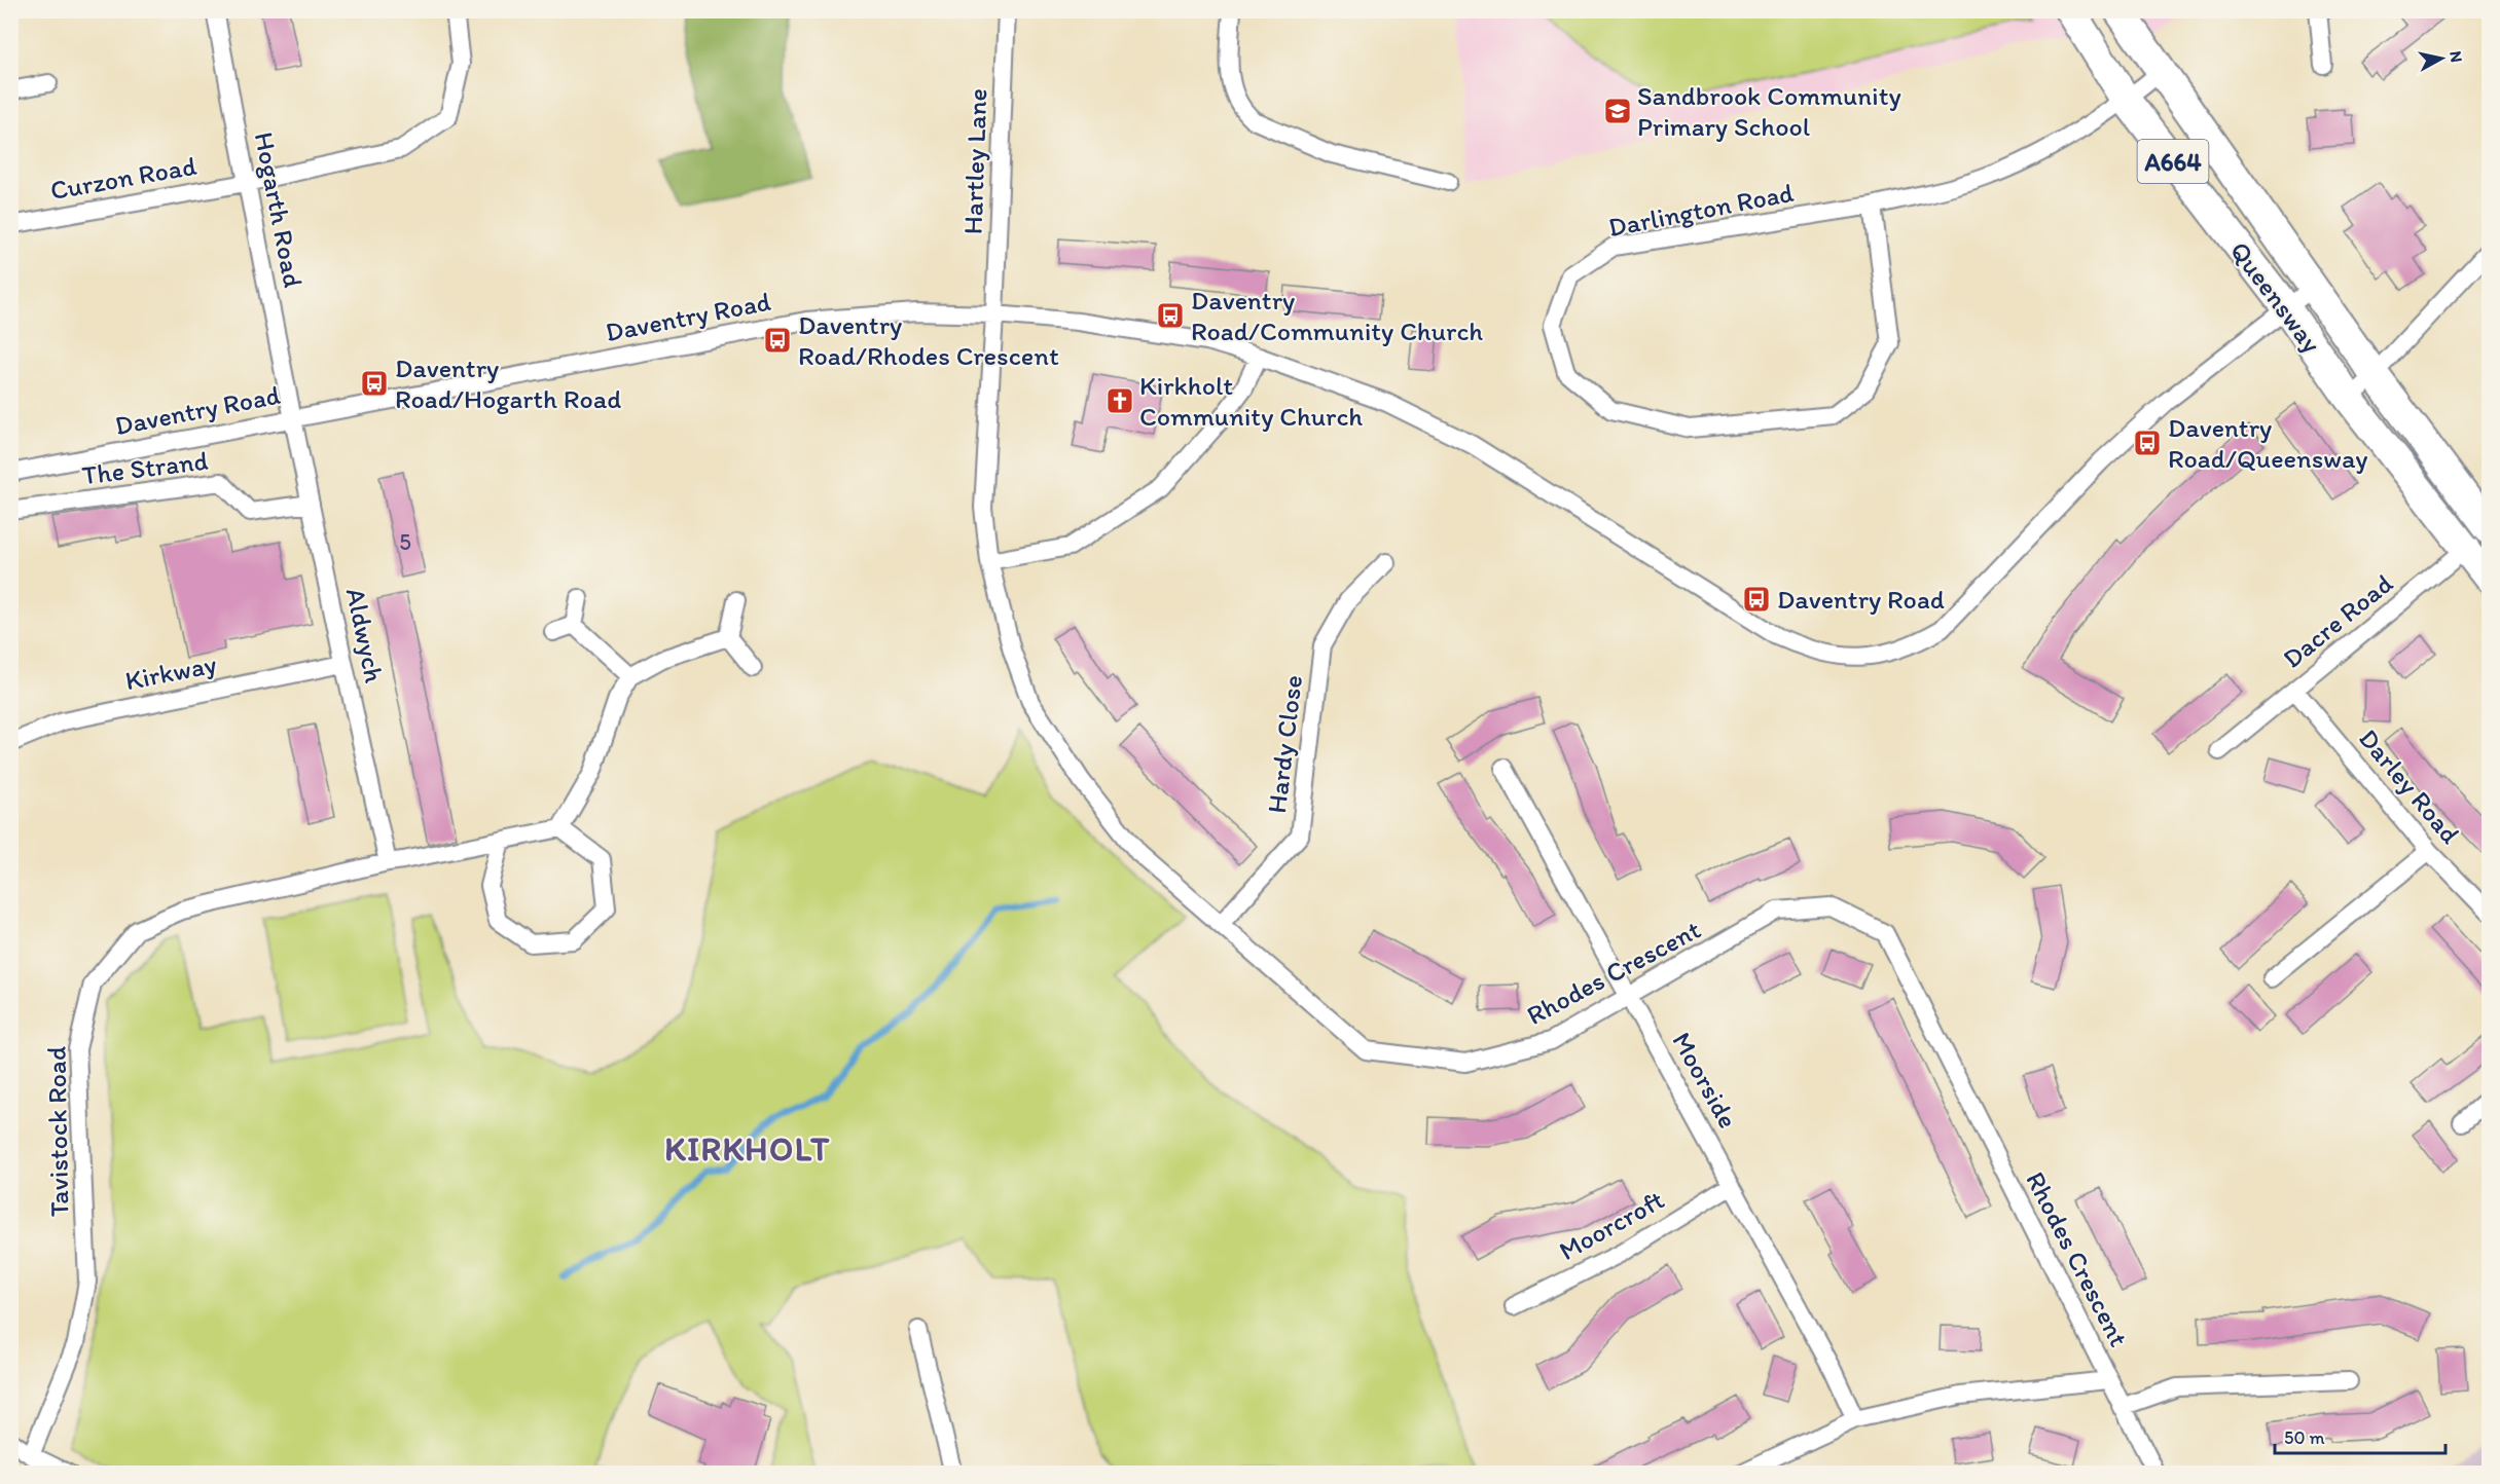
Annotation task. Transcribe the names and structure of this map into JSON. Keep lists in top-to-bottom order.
{
  "streets": {
    "highway": ["A664", "Queensway"],
    "street": [
      "Hartley Lane",
      "Curzon Road",
      "Hogarth Road",
      "Darlington Road",
      "Daventry Road",
      "The Strand",
      "Dacre Road",
      "Aldwych",
      "Kirkway",
      "Hardy Close",
      "Darley Road",
      "Rhodes Crescent",
      "Moorside",
      "Tavistock Road",
      "Moorcroft"
    ]
  },
  "crossings": [
    ["Hartley Lane", "Daventry Road"],
    ["Hartley Lane", "Rhodes Crescent"],
    ["Curzon Road", "Hogarth Road"],
    ["Hogarth Road", "Daventry Road"],
    ["Hogarth Road", "Aldwych"],
    ["Darlington Road", "Queensway"],
    ["Queensway", "Daventry Road"],
    ["Queensway", "Dacre Road"],
    ["Daventry Road", "Aldwych"],
    ["Daventry Road", "Rhodes Crescent"],
    ["The Strand", "Aldwych"],
    ["Dacre Road", "Darley Road"],
    ["Aldwych", "Kirkway"],
    ["Aldwych", "Tavistock Road"],
    ["Hardy Close", "Rhodes Crescent"],
    ["Rhodes Crescent", "Moorside"],
    ["Moorside", "Moorcroft"]
  ],
  "districts": ["KIRKHOLT"],
  "places": {
    "school or university": ["Sandbrook Community Primary School"],
    "bus stop": [
      "Daventry Road/Community Church",
      "Daventry Road/Rhodes Crescent",
      "Daventry Road/Hogarth Road",
      "Daventry Road/Queensway",
      "Daventry Road"
    ],
    "church": ["Kirkholt Community Church"]
  },
  "house_numbers": ["5"],
  "scale_bar": "50 m",
  "north": "right"
}
